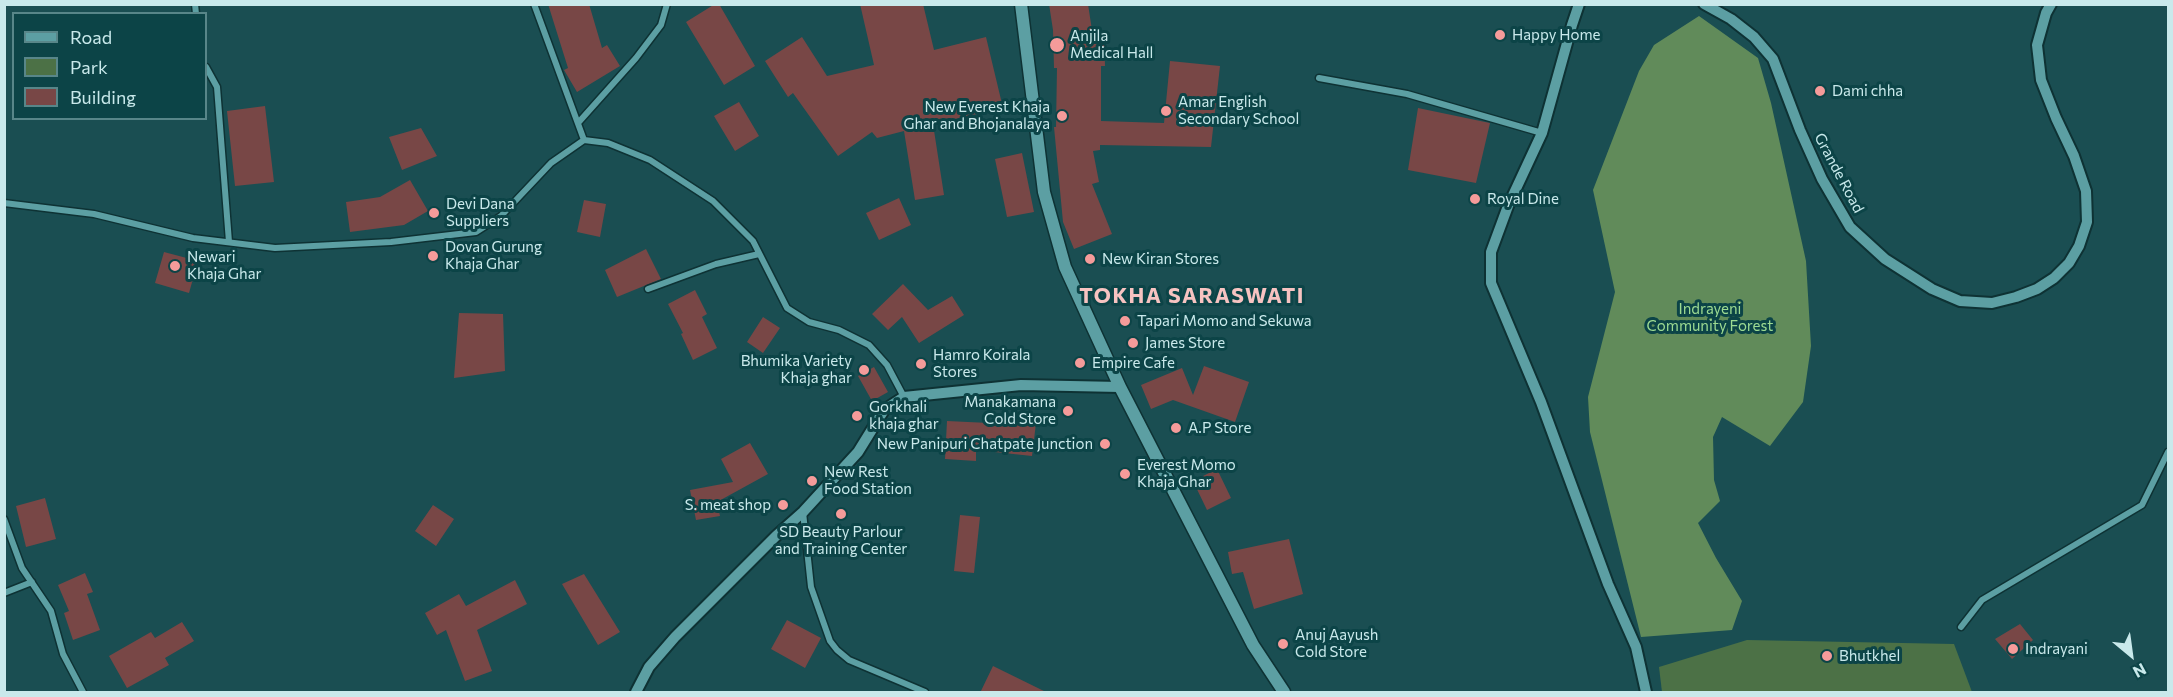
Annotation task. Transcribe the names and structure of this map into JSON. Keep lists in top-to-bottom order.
{
  "streets": {
    "street": ["Grande Road"]
  },
  "districts": ["TOKHA SARASWATI"],
  "parks": ["Indrayeni Community Forest"],
  "places": [
    "Happy Home",
    "Anjila Medical Hall",
    "Dami chha",
    "Amar English Secondary School",
    "New Everest Khaja Ghar and Bhojanalaya",
    "Royal Dine",
    "Devi Dana Suppliers",
    "Dovan Gurung Khaja Ghar",
    "New Kiran Stores",
    "Newari Khaja Ghar",
    "Tapari Momo and Sekuwa",
    "James Store",
    "Empire Cafe",
    "Hamro Koirala Stores",
    "Bhumika Variety Khaja ghar",
    "Manakamana Cold Store",
    "Gorkhali khaja ghar",
    "A.P Store",
    "New Panipuri Chatpate Junction",
    "Everest Momo Khaja Ghar",
    "New Rest Food Station",
    "S. meat shop",
    "SD Beauty Parlour and Training Center",
    "Anuj Aayush Cold Store",
    "Indrayani",
    "Bhutkhel"
  ],
  "legend": ["Road", "Park", "Building"],
  "north": "bottom right"
}
